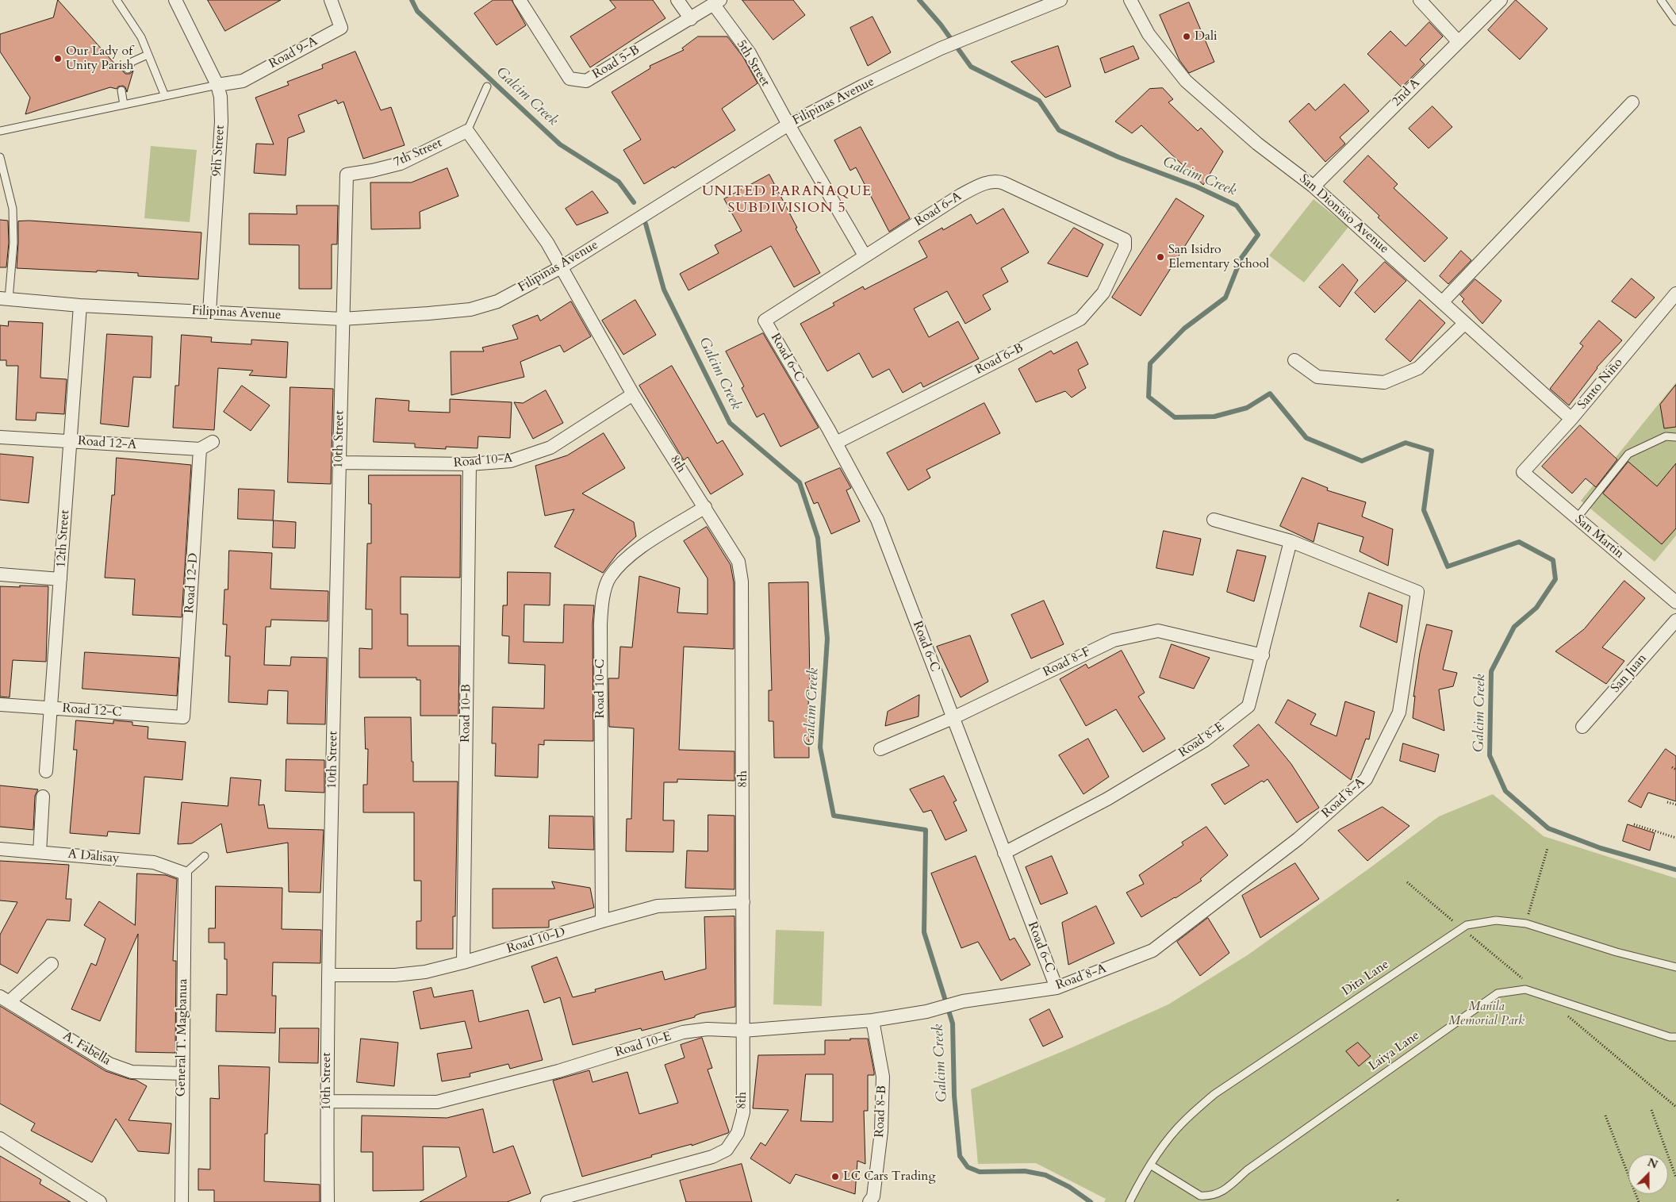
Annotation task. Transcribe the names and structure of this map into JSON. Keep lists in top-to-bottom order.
{
  "streets": {
    "street": [
      "Road 9-A",
      "Road 5-B",
      "5th Street",
      "2nd A",
      "Filipinas Avenue",
      "9th Street",
      "7th Street",
      "Road 6-A",
      "San Dionisio Avenue",
      "Road 6-C",
      "Road 6-B",
      "Santo Niño",
      "10th Street",
      "Road 12-A",
      "Road 10-A",
      "8th",
      "San Martin",
      "12th Street",
      "Road 12-D",
      "Road 8-F",
      "San Juan",
      "Road 10-C",
      "Road 12-C",
      "Road 10-B",
      "Road 8-E",
      "Road 8-A",
      "A Dalisay",
      "Road 10-D",
      "General T. Magbanua",
      "Road 10-E",
      "A. Fabella",
      "Road 8-B"
    ],
    "lane": ["Dita Lane", "Laiya Lane"]
  },
  "crossings": [
    ["Road 9-A", "9th Street"],
    ["Road 5-B", "5th Street"],
    ["5th Street", "Filipinas Avenue"],
    ["5th Street", "Road 6-A"],
    ["2nd A", "San Dionisio Avenue"],
    ["Filipinas Avenue", "9th Street"],
    ["Filipinas Avenue", "7th Street"],
    ["Filipinas Avenue", "10th Street"],
    ["Filipinas Avenue", "8th"],
    ["Filipinas Avenue", "12th Street"],
    ["7th Street", "10th Street"],
    ["Road 6-A", "Road 6-C"],
    ["Road 6-A", "Road 6-B"],
    ["San Dionisio Avenue", "Santo Niño"],
    ["Road 6-C", "Road 6-B"],
    ["Road 6-C", "Road 8-F"],
    ["Road 6-C", "Road 8-E"],
    ["Road 6-C", "Road 8-A"],
    ["Santo Niño", "San Martin"],
    ["10th Street", "Road 10-A"],
    ["10th Street", "Road 10-D"],
    ["10th Street", "Road 10-E"],
    ["Road 12-A", "12th Street"],
    ["Road 12-A", "Road 12-D"],
    ["Road 10-A", "8th"],
    ["Road 10-A", "Road 10-B"],
    ["8th", "Road 10-C"],
    ["8th", "Road 10-D"],
    ["8th", "Road 10-E"],
    ["12th Street", "Road 12-C"],
    ["Road 12-D", "Road 12-C"],
    ["Road 8-F", "Road 8-E"],
    ["Road 10-C", "Road 10-D"],
    ["Road 10-B", "Road 10-D"],
    ["Road 8-E", "Road 8-A"],
    ["Road 8-A", "Road 10-E"],
    ["A Dalisay", "General T. Magbanua"],
    ["Dita Lane", "Laiya Lane"],
    ["General T. Magbanua", "A. Fabella"],
    ["Road 10-E", "Road 8-B"]
  ],
  "districts": ["UNITED PARAÑAQUE SUBDIVISION 5"],
  "water": ["Galcim Creek"],
  "parks": ["Manila Memorial Park"],
  "places": [
    "Dali",
    "Our Lady of Unity Parish",
    "San Isidro Elementary School",
    "LC Cars Trading"
  ],
  "north": "top"
}
